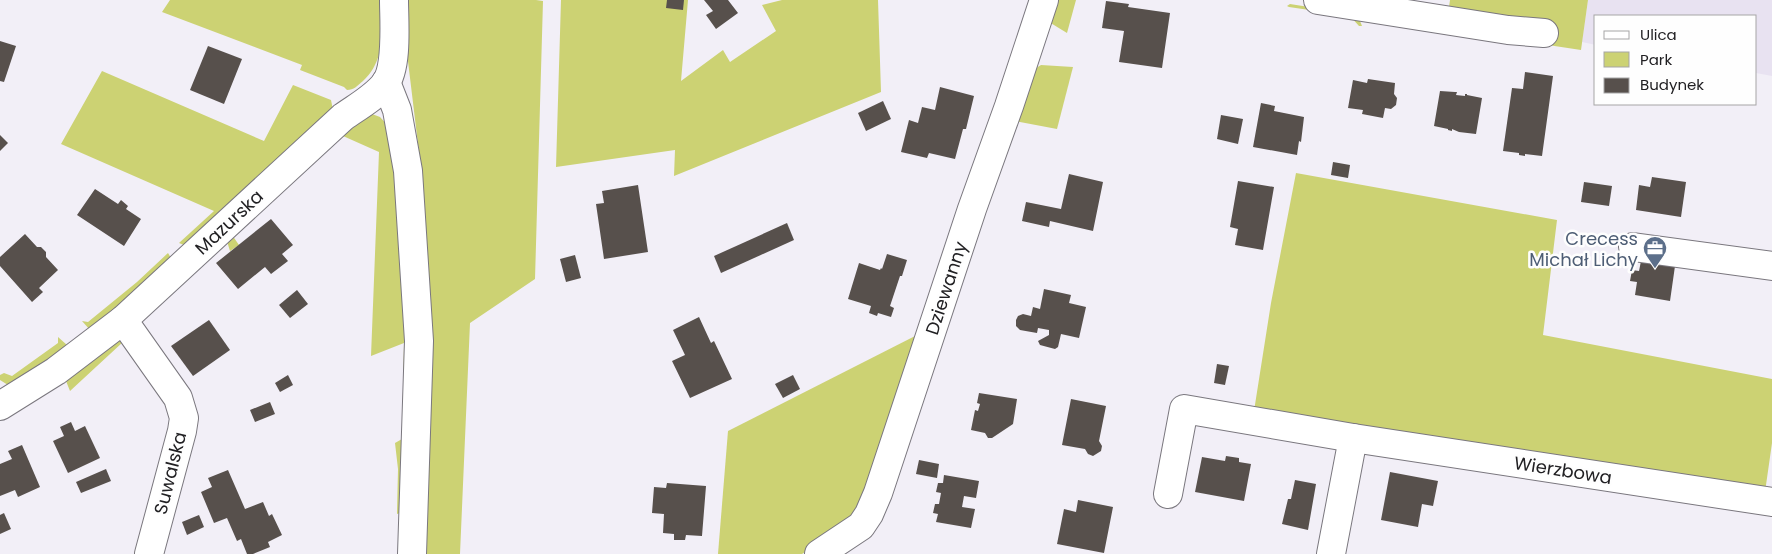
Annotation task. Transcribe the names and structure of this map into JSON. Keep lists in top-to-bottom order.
{
  "streets": {
    "street": [
      "Mazurska",
      "Dziewanny",
      "Wierzbowa",
      "Suwalska"
    ]
  },
  "crossings": [
    ["Mazurska", "Suwalska"]
  ],
  "places": {
    "office": ["Crecess Michał Lichy"]
  },
  "legend": ["Ulica", "Park", "Budynek"]
}
